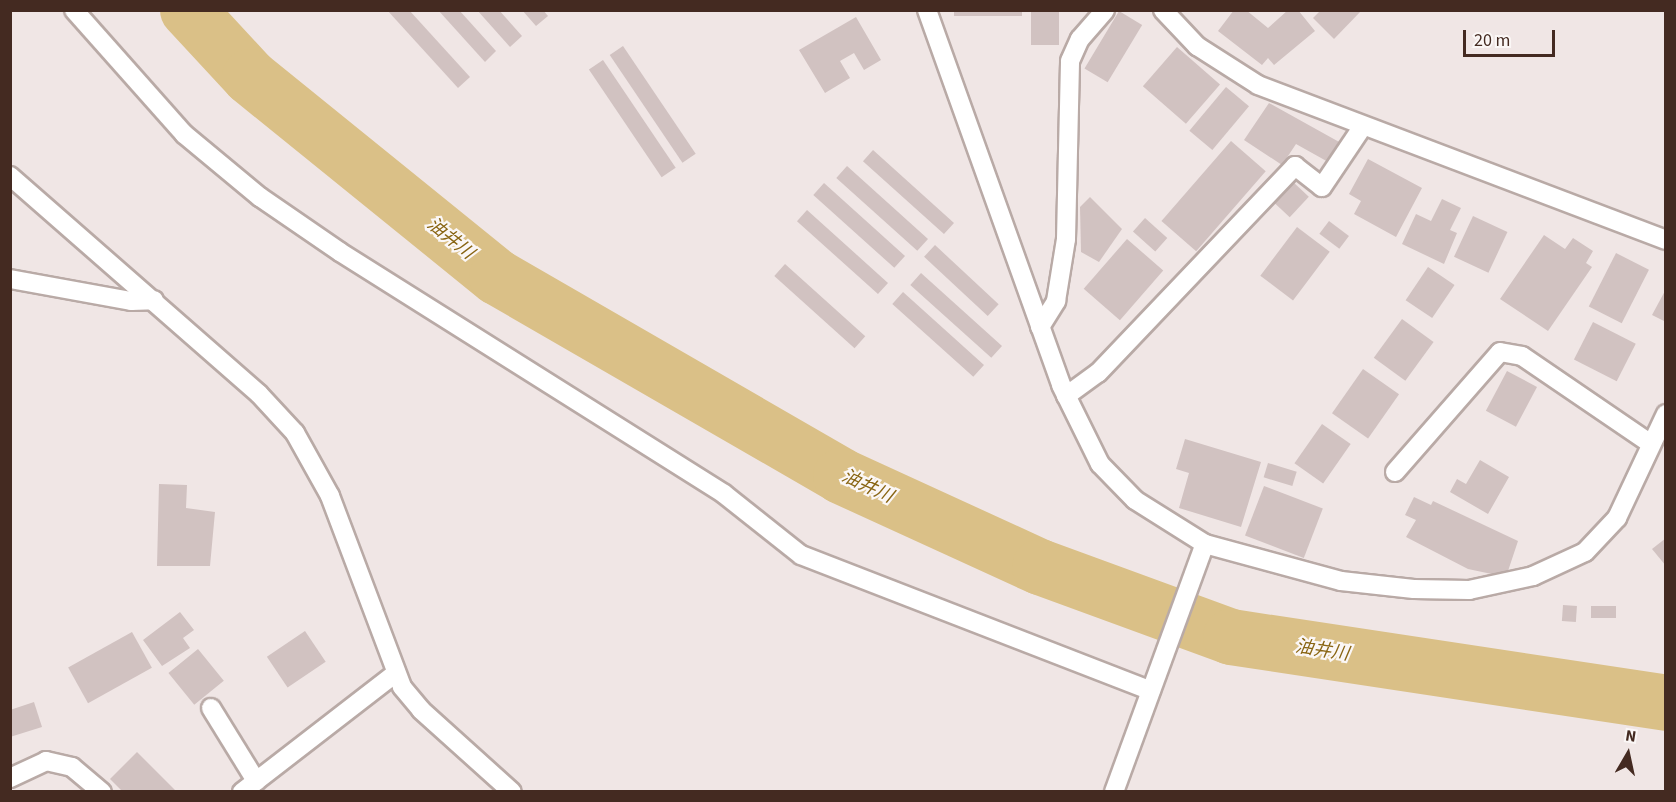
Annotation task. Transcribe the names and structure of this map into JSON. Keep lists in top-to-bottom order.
{
  "water": ["油井川"],
  "scale_bar": "20 m",
  "north": "top"
}
